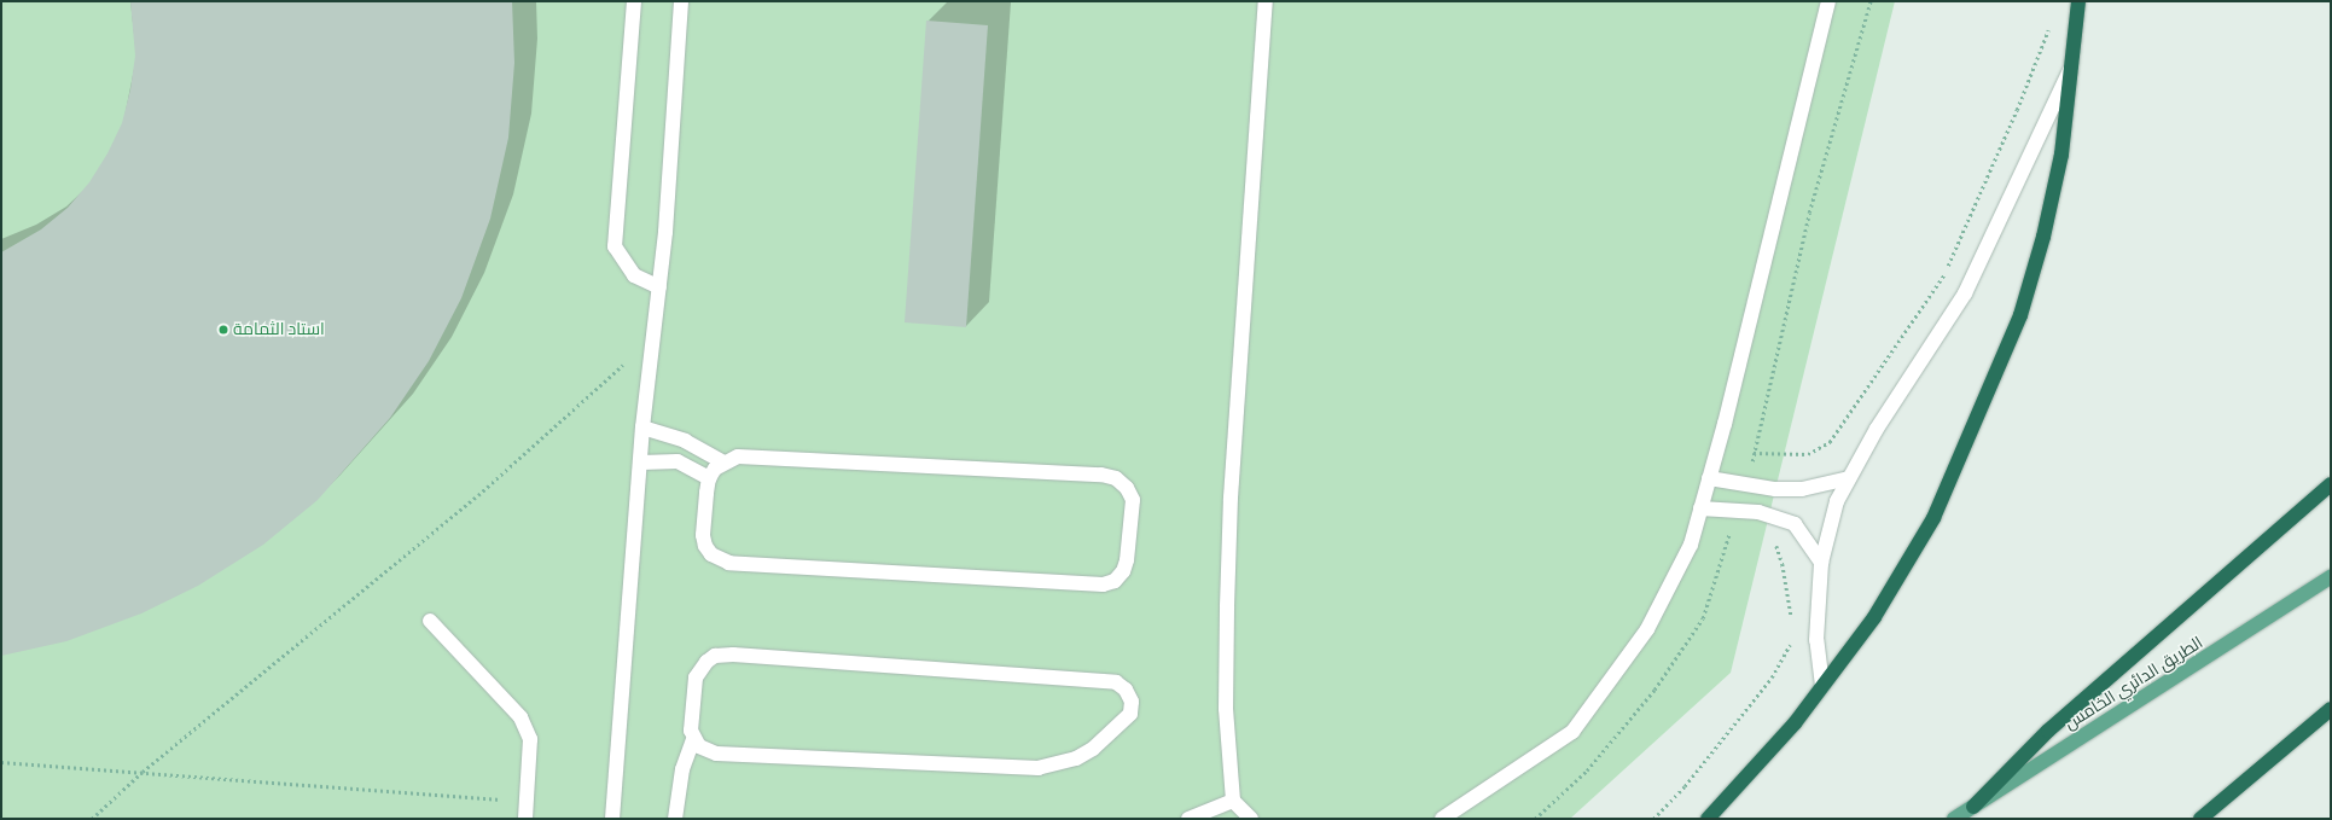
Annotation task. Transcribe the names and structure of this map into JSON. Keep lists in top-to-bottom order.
{
  "streets": {
    "main road": ["الطريق الدائري الخامس"]
  },
  "places": ["استاد الثمامة"]
}
